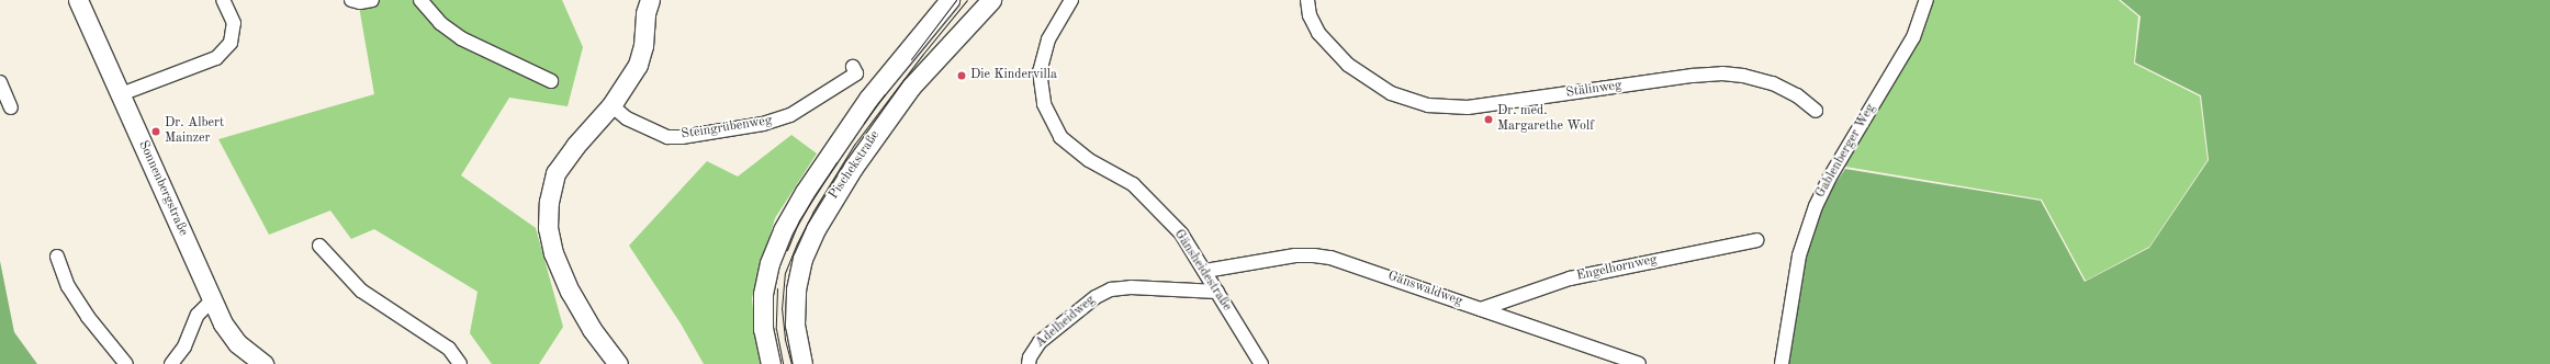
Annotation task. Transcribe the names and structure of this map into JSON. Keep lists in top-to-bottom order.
{
  "streets": {
    "main road": ["Pischekstraße", "Sonnenbergstraße"],
    "street": [
      "Stälinweg",
      "Steingrübenweg",
      "Gablenberger Weg",
      "Engelhornweg",
      "Gänsheidestraße",
      "Gänswaldweg",
      "Adelheidweg"
    ]
  },
  "crossings": [
    ["Engelhornweg", "Gänswaldweg"],
    ["Gänsheidestraße", "Gänswaldweg"],
    ["Gänsheidestraße", "Adelheidweg"]
  ],
  "places": ["Die Kindervilla", "Dr. med. Margarethe Wolf", "Dr. Albert Mainzer"]
}
